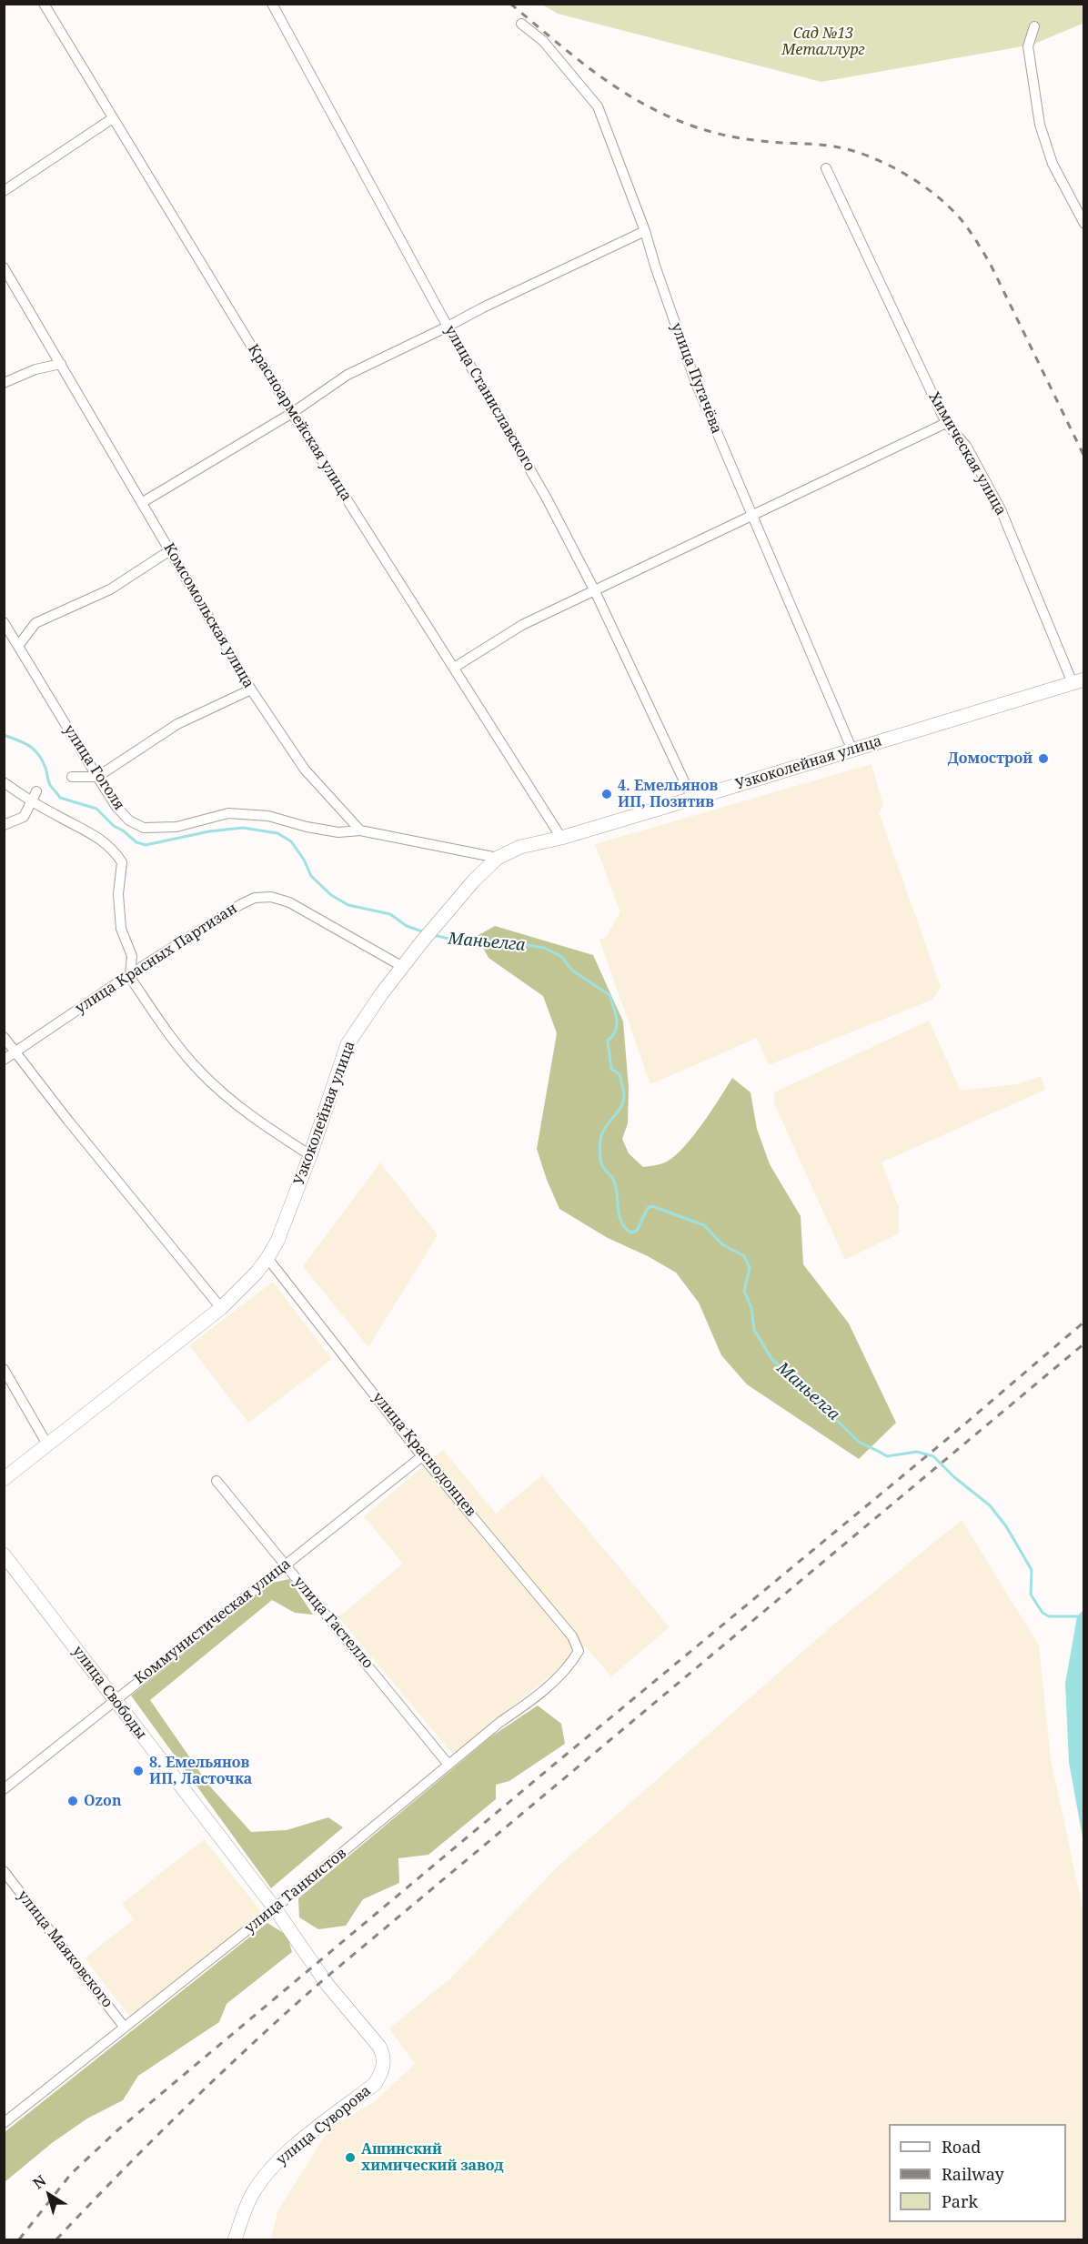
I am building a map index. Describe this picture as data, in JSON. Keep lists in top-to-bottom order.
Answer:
{
  "streets": {
    "street": [
      "улица Пугачёва",
      "улица Станиславского",
      "Красноармейская улица",
      "Химическая улица",
      "Комсомольская улица",
      "Узкоколейная улица",
      "улица Гоголя",
      "улица Красных Партизан",
      "улица Краснодонцев",
      "Коммунистическая улица",
      "улица Гастелло",
      "улица Свободы",
      "улица Танкистов",
      "улица Маяковского",
      "улица Суворова"
    ]
  },
  "crossings": [
    ["улица Пугачёва", "Узкоколейная улица"],
    ["улица Станиславского", "Узкоколейная улица"],
    ["Красноармейская улица", "Узкоколейная улица"],
    ["Химическая улица", "Узкоколейная улица"],
    ["Комсомольская улица", "улица Гоголя"],
    ["Узкоколейная улица", "улица Красных Партизан"],
    ["Узкоколейная улица", "улица Краснодонцев"],
    ["улица Краснодонцев", "Коммунистическая улица"],
    ["улица Краснодонцев", "улица Танкистов"],
    ["Коммунистическая улица", "улица Гастелло"],
    ["Коммунистическая улица", "улица Свободы"],
    ["улица Гастелло", "улица Танкистов"],
    ["улица Свободы", "улица Танкистов"],
    ["улица Свободы", "улица Суворова"],
    ["улица Танкистов", "улица Маяковского"],
    ["улица Танкистов", "улица Суворова"]
  ],
  "water": ["Маньелга"],
  "parks": ["Сад №13 Металлург"],
  "places": [
    "Домострой",
    "4. Емельянов ИП, Позитив",
    "8. Емельянов ИП, Ласточка",
    "Ozon",
    "Ашинский химический завод"
  ],
  "legend": ["Road", "Railway", "Park"],
  "north": "top left"
}
